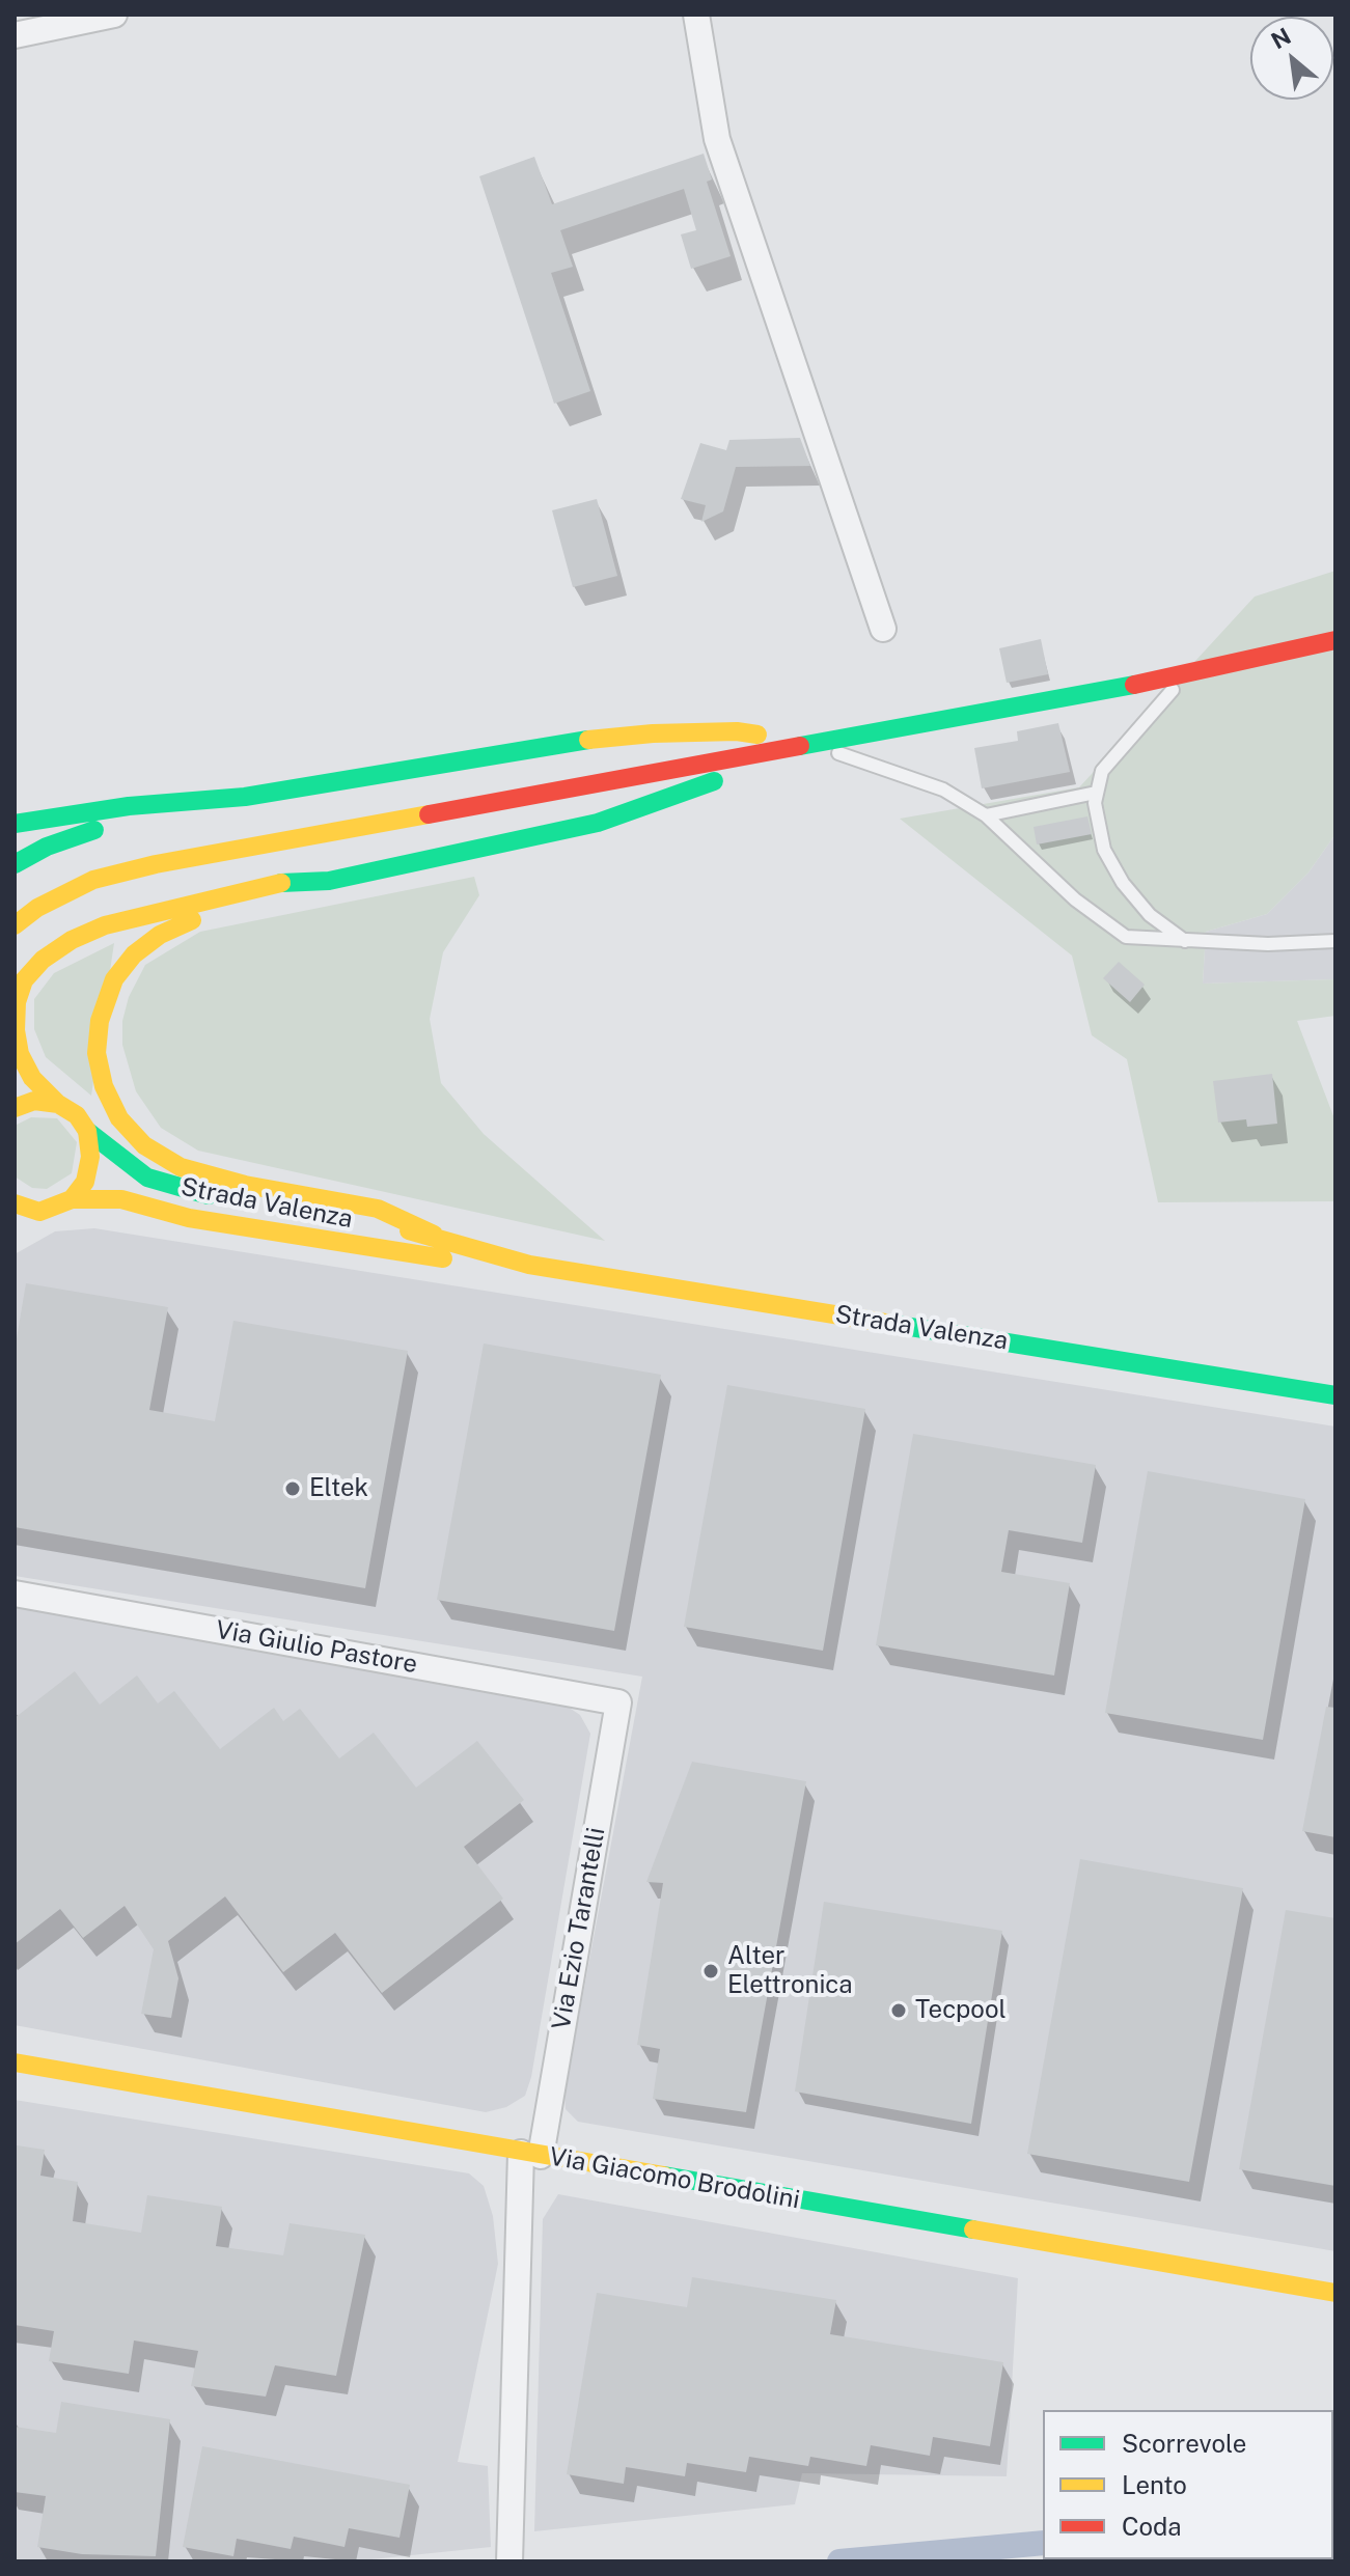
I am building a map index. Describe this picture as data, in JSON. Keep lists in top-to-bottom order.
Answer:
{
  "streets": {
    "main road": ["Strada Valenza", "Via Giacomo Brodolini"],
    "street": ["Via Giulio Pastore", "Via Ezio Tarantelli"]
  },
  "crossings": [
    ["Via Giulio Pastore", "Via Ezio Tarantelli"],
    ["Via Ezio Tarantelli", "Via Giacomo Brodolini"]
  ],
  "places": ["Eltek", "Alter Elettronica", "Tecpool"],
  "legend": ["Scorrevole", "Lento", "Coda"],
  "north": "top left"
}
